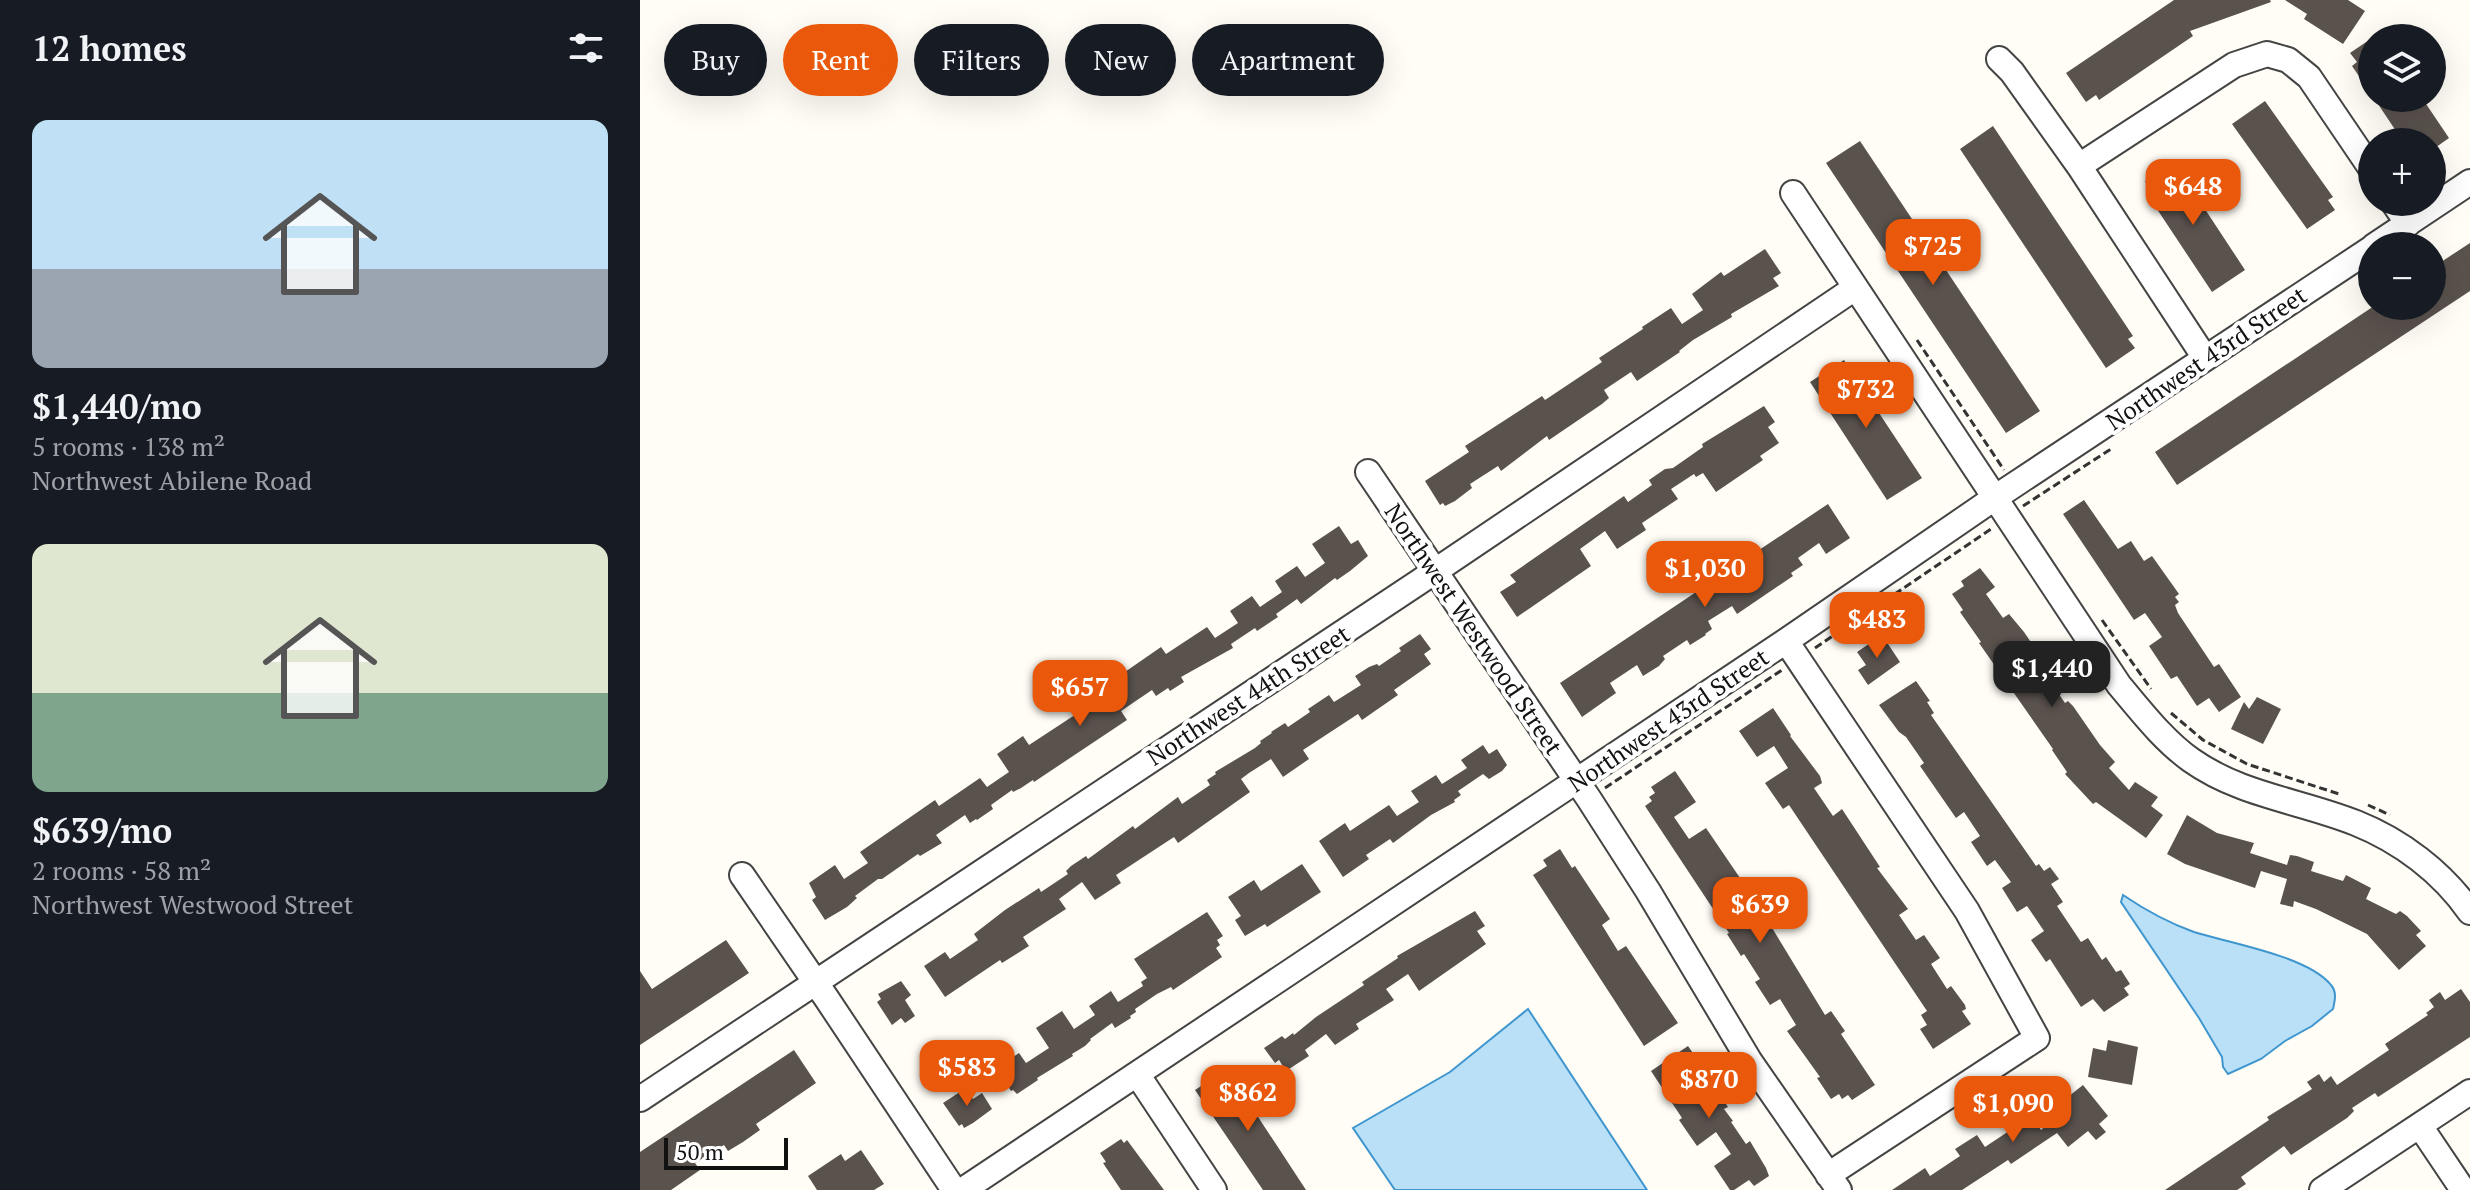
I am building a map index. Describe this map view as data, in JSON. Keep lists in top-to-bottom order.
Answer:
{
  "streets": {
    "street": ["Northwest 43rd Street", "Northwest Westwood Street", "Northwest 44th Street"]
  },
  "crossings": [
    ["Northwest 43rd Street", "Northwest Westwood Street"],
    ["Northwest Westwood Street", "Northwest 44th Street"]
  ],
  "scale_bar": "50 m",
  "page": {
    "heading": "12 homes",
    "map_buttons": ["+", "−"],
    "chip": [
      "Buy",
      "Rent",
      "Filters",
      "New",
      "Apartment"
    ],
    "list": [
      {
        "name": "$1,440/mo",
        "note": "5 rooms · 138 m² · Northwest Abilene Road"
      },
      {
        "name": "$639/mo",
        "note": "2 rooms · 58 m² · Northwest Westwood Street"
      }
    ],
    "price": [
      "$648",
      "$725",
      "$732",
      "$1,030",
      "$483",
      "$1,440",
      "$657",
      "$639",
      "$583",
      "$870",
      "$862",
      "$1,090"
    ],
    "scale": "50 m"
  }
}
